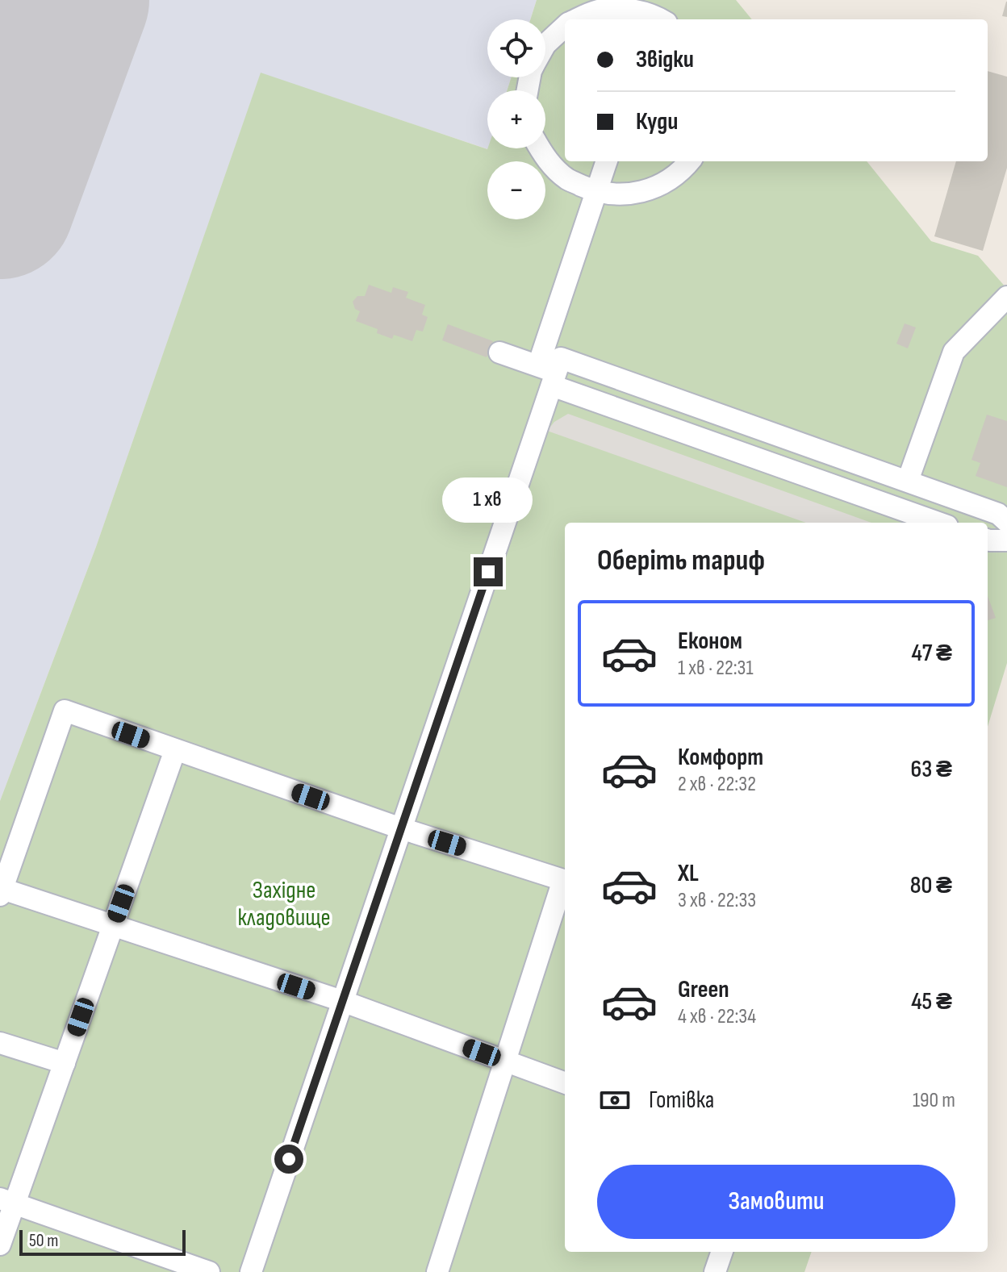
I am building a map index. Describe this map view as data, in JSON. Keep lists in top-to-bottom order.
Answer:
{
  "parks": ["Західне кладовище"],
  "scale_bar": "50 m",
  "page": {
    "map_buttons": ["+", "−"],
    "banner": ["Звідки", "Куди"],
    "bubble": "1 хв",
    "heading": "Оберіть тариф",
    "list": [
      {
        "name": "Економ",
        "note": "1 хв · 22:31",
        "value": "47 ₴"
      },
      {
        "name": "Комфорт",
        "note": "2 хв · 22:32",
        "value": "63 ₴"
      },
      {
        "name": "XL",
        "note": "3 хв · 22:33",
        "value": "80 ₴"
      },
      {
        "name": "Green",
        "note": "4 хв · 22:34",
        "value": "45 ₴"
      }
    ],
    "pay": ["Готівка", "190 m"],
    "buttons": "Замовити",
    "scale": "50 m"
  }
}
